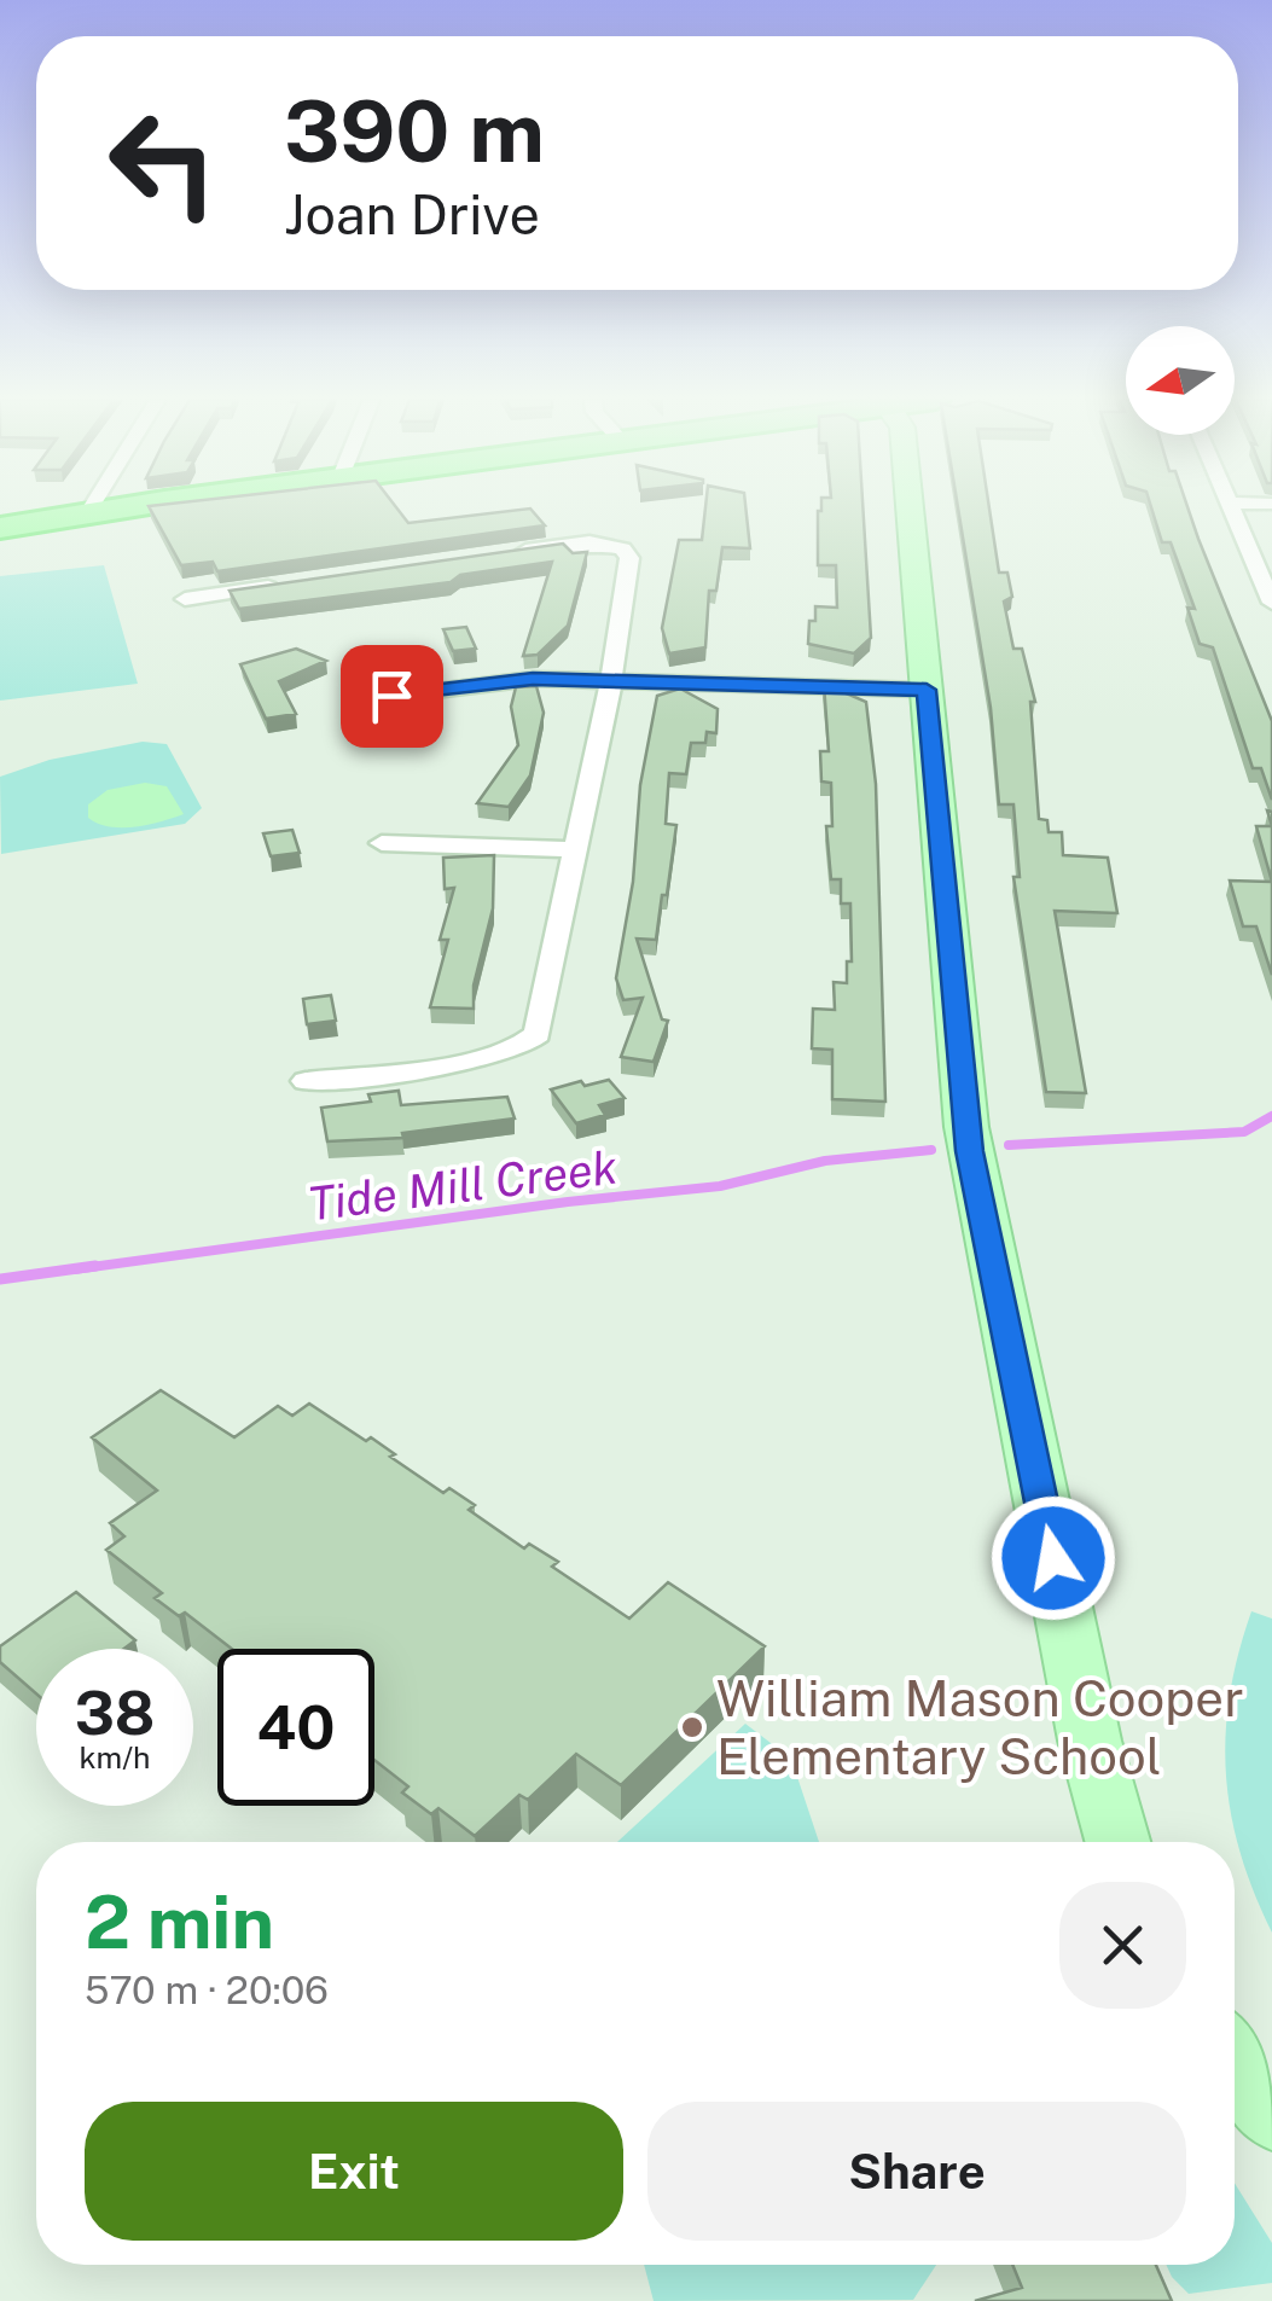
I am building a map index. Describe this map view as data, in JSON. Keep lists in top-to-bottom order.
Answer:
{
  "water": ["Tide Mill Creek"],
  "places": ["William Mason Cooper Elementary School"],
  "north": "left",
  "page": {
    "turn": ["390 m", "Joan Drive"],
    "speed": "38 km/h",
    "limit": "40",
    "heading": ["2 min", "570 m · 20:06"],
    "buttons": ["Exit", "Share"]
  }
}
